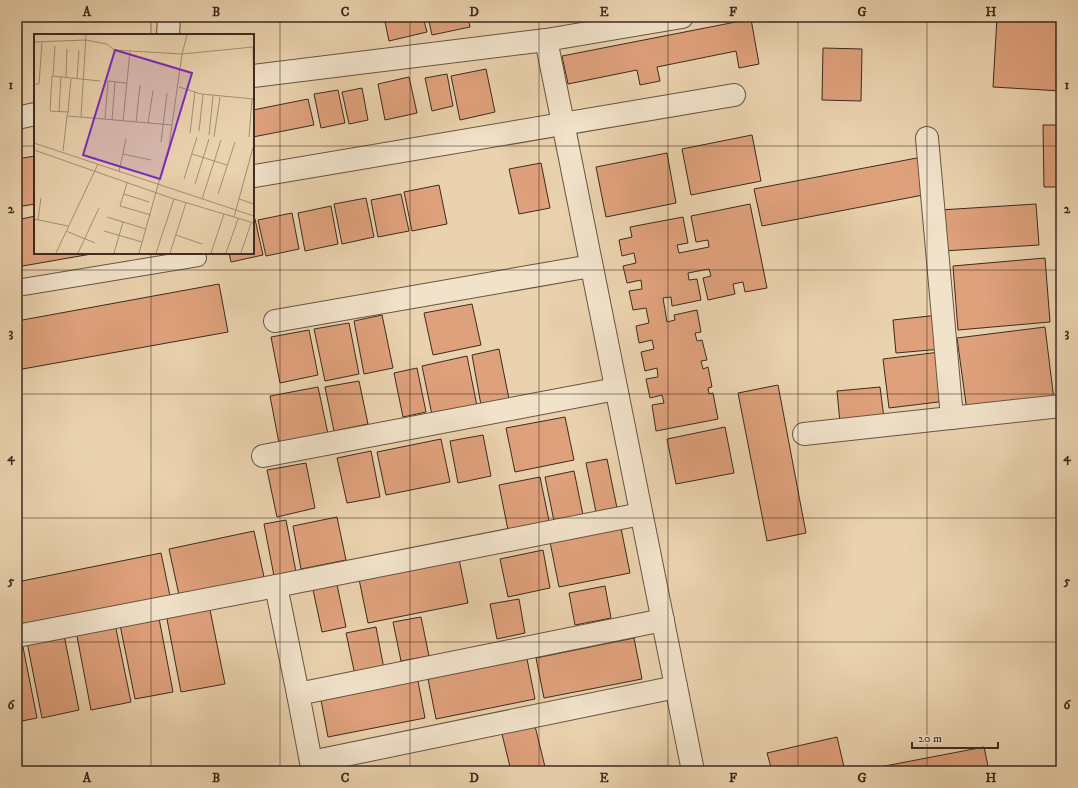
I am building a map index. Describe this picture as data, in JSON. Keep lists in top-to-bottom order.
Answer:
{
  "scale_bar": "20 m",
  "grid": {
    "columns": [
      "A",
      "B",
      "C",
      "D",
      "E",
      "F",
      "G",
      "H"
    ],
    "rows": [
      "1",
      "2",
      "3",
      "4",
      "5",
      "6"
    ]
  }
}
